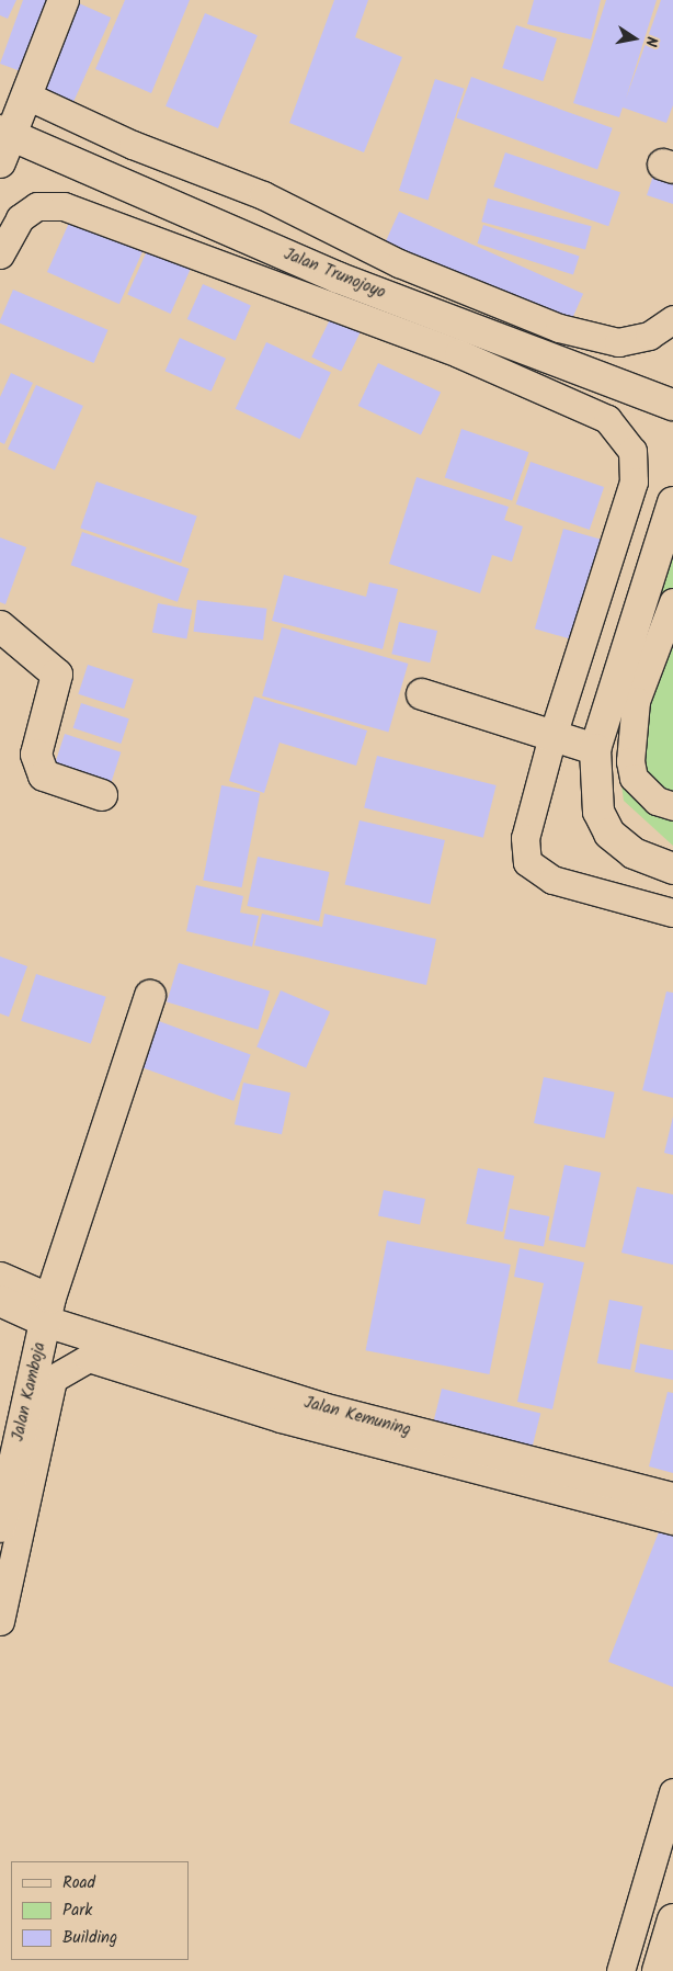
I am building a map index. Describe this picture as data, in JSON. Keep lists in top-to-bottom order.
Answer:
{
  "streets": {
    "main road": ["Jalan Trunojoyo", "Jalan Kamboja", "Jalan Kemuning"]
  },
  "crossings": [
    ["Jalan Kamboja", "Jalan Kemuning"]
  ],
  "legend": ["Road", "Park", "Building"],
  "north": "right"
}
